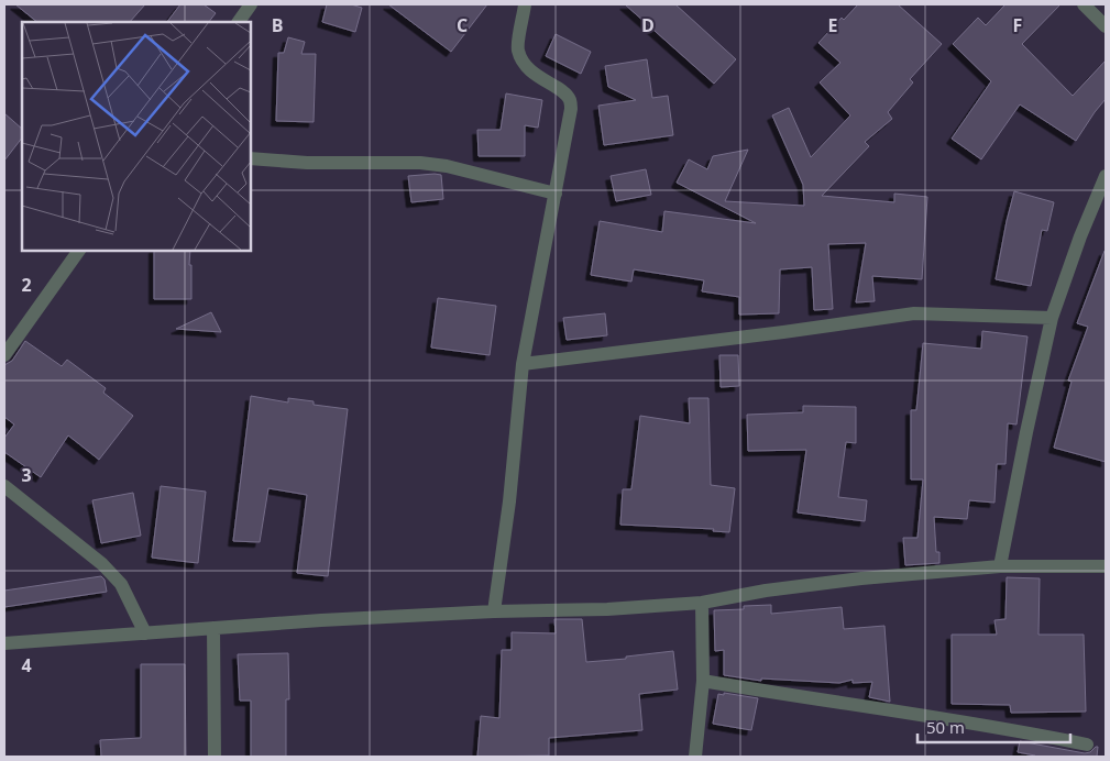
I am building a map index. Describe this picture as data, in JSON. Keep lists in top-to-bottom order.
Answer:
{
  "scale_bar": "50 m",
  "grid": {
    "columns": [
      "B",
      "C",
      "D",
      "E",
      "F"
    ],
    "rows": ["2", "3", "4"]
  }
}
